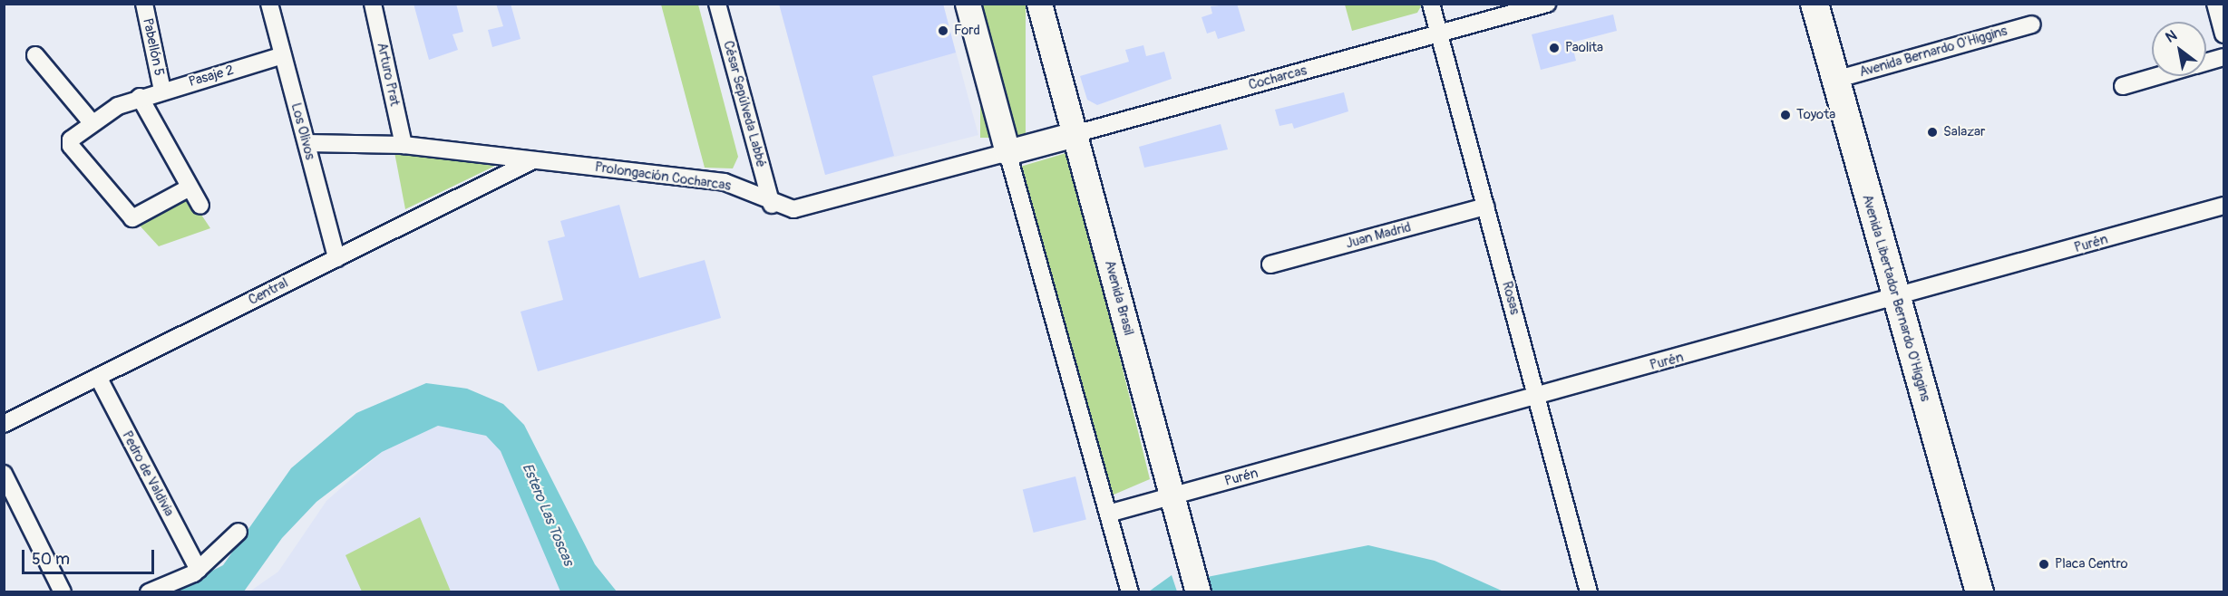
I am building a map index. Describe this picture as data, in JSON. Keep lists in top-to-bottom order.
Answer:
{
  "streets": {
    "main road": ["Cocharcas", "Avenida Brasil", "Avenida Libertador Bernardo O'Higgins"],
    "street": [
      "Pabellón 5",
      "Avenida Bernardo O'Higgins",
      "Arturo Prat",
      "Pasaje 2",
      "César Sepúlveda Labbé",
      "Los Olivos",
      "Prolongación Cocharcas",
      "Juan Madrid",
      "Purén",
      "Central",
      "Rosas",
      "Pedro de Valdivia"
    ]
  },
  "crossings": [
    ["Pabellón 5", "Pasaje 2"],
    ["Avenida Bernardo O'Higgins", "Avenida Libertador Bernardo O'Higgins"],
    ["Arturo Prat", "Prolongación Cocharcas"],
    ["Pasaje 2", "Los Olivos"],
    ["Cocharcas", "Prolongación Cocharcas"],
    ["Cocharcas", "Avenida Brasil"],
    ["Cocharcas", "Rosas"],
    ["César Sepúlveda Labbé", "Prolongación Cocharcas"],
    ["Los Olivos", "Prolongación Cocharcas"],
    ["Los Olivos", "Central"],
    ["Prolongación Cocharcas", "Central"],
    ["Juan Madrid", "Rosas"],
    ["Purén", "Avenida Brasil"],
    ["Purén", "Rosas"],
    ["Purén", "Avenida Libertador Bernardo O'Higgins"],
    ["Central", "Pedro de Valdivia"]
  ],
  "water": ["Estero Las Toscas"],
  "places": [
    "Ford",
    "Paolita",
    "Toyota",
    "Salazar",
    "Placa Centro"
  ],
  "scale_bar": "50 m",
  "north": "top left"
}
